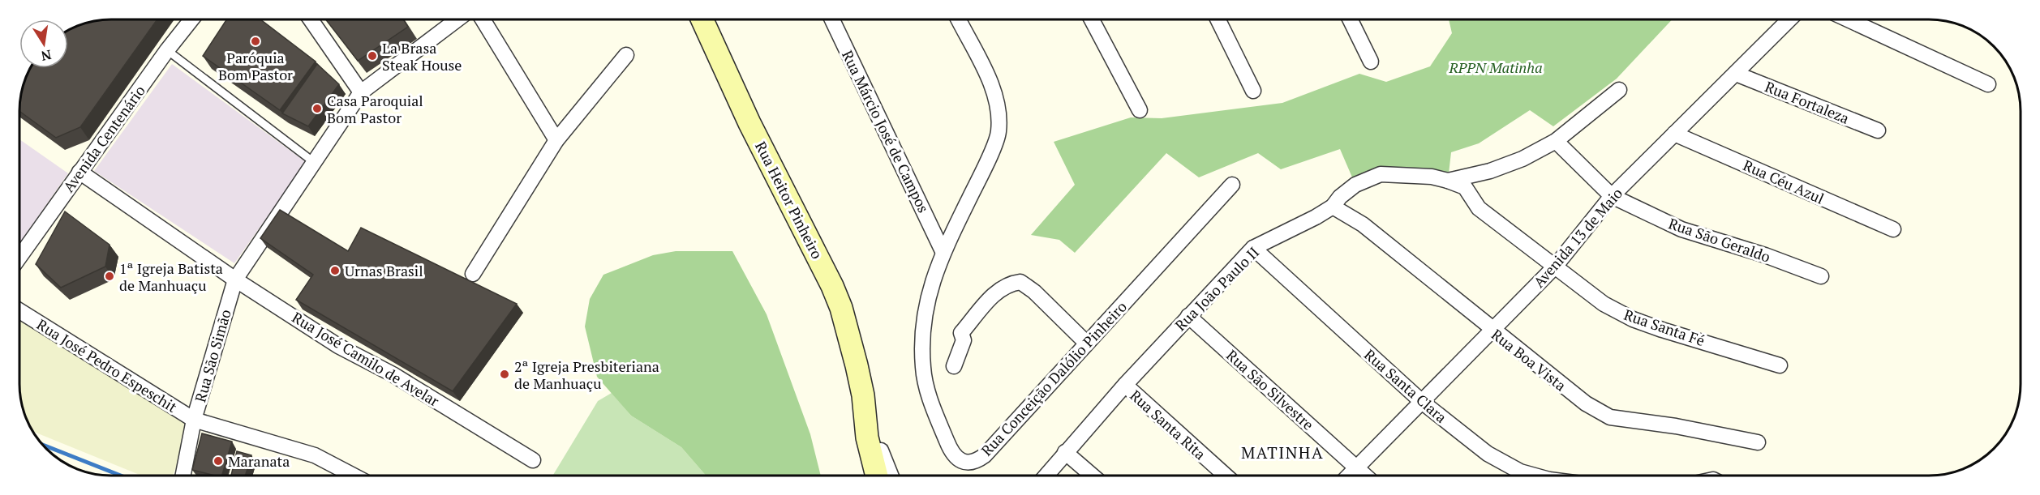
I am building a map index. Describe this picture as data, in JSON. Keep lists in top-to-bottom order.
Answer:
{
  "streets": {
    "street": [
      "Rua Fortaleza",
      "Rua Márcio José de Campos",
      "Avenida Centenário",
      "Rua Céu Azul",
      "Rua Heitor Pinheiro",
      "Avenida 13 de Maio",
      "Rua São Geraldo",
      "Rua João Paulo II",
      "Rua Santa Fé",
      "Rua São Simão",
      "Rua José Camilo de Avelar",
      "Rua Boa Vista",
      "Rua José Pedro Espeschit",
      "Rua Conceição Dalólio Pinheiro",
      "Rua Santa Clara",
      "Rua São Silvestre",
      "Rua Santa Rita"
    ]
  },
  "crossings": [
    ["Rua Fortaleza", "Avenida 13 de Maio"],
    ["Rua Márcio José de Campos", "Rua Conceição Dalólio Pinheiro"],
    ["Avenida Centenário", "Rua José Camilo de Avelar"],
    ["Rua Céu Azul", "Avenida 13 de Maio"],
    ["Avenida 13 de Maio", "Rua São Geraldo"],
    ["Avenida 13 de Maio", "Rua Santa Fé"],
    ["Avenida 13 de Maio", "Rua Boa Vista"],
    ["Avenida 13 de Maio", "Rua Santa Clara"],
    ["Avenida 13 de Maio", "Rua São Silvestre"],
    ["Rua São Geraldo", "Rua João Paulo II"],
    ["Rua João Paulo II", "Rua Santa Fé"],
    ["Rua João Paulo II", "Rua Boa Vista"],
    ["Rua João Paulo II", "Rua Santa Clara"],
    ["Rua João Paulo II", "Rua São Silvestre"],
    ["Rua João Paulo II", "Rua Santa Rita"],
    ["Rua São Simão", "Rua José Camilo de Avelar"],
    ["Rua São Simão", "Rua José Pedro Espeschit"]
  ],
  "districts": ["MATINHA"],
  "parks": ["RPPN Matinha"],
  "places": [
    "Paróquia Bom Pastor",
    "La Brasa Steak House",
    "Casa Paroquial Bom Pastor",
    "Urnas Brasil",
    "1ª Igreja Batista de Manhuaçu",
    "2ª Igreja Presbiteriana de Manhuaçu",
    "Maranata"
  ],
  "north": "bottom"
}
